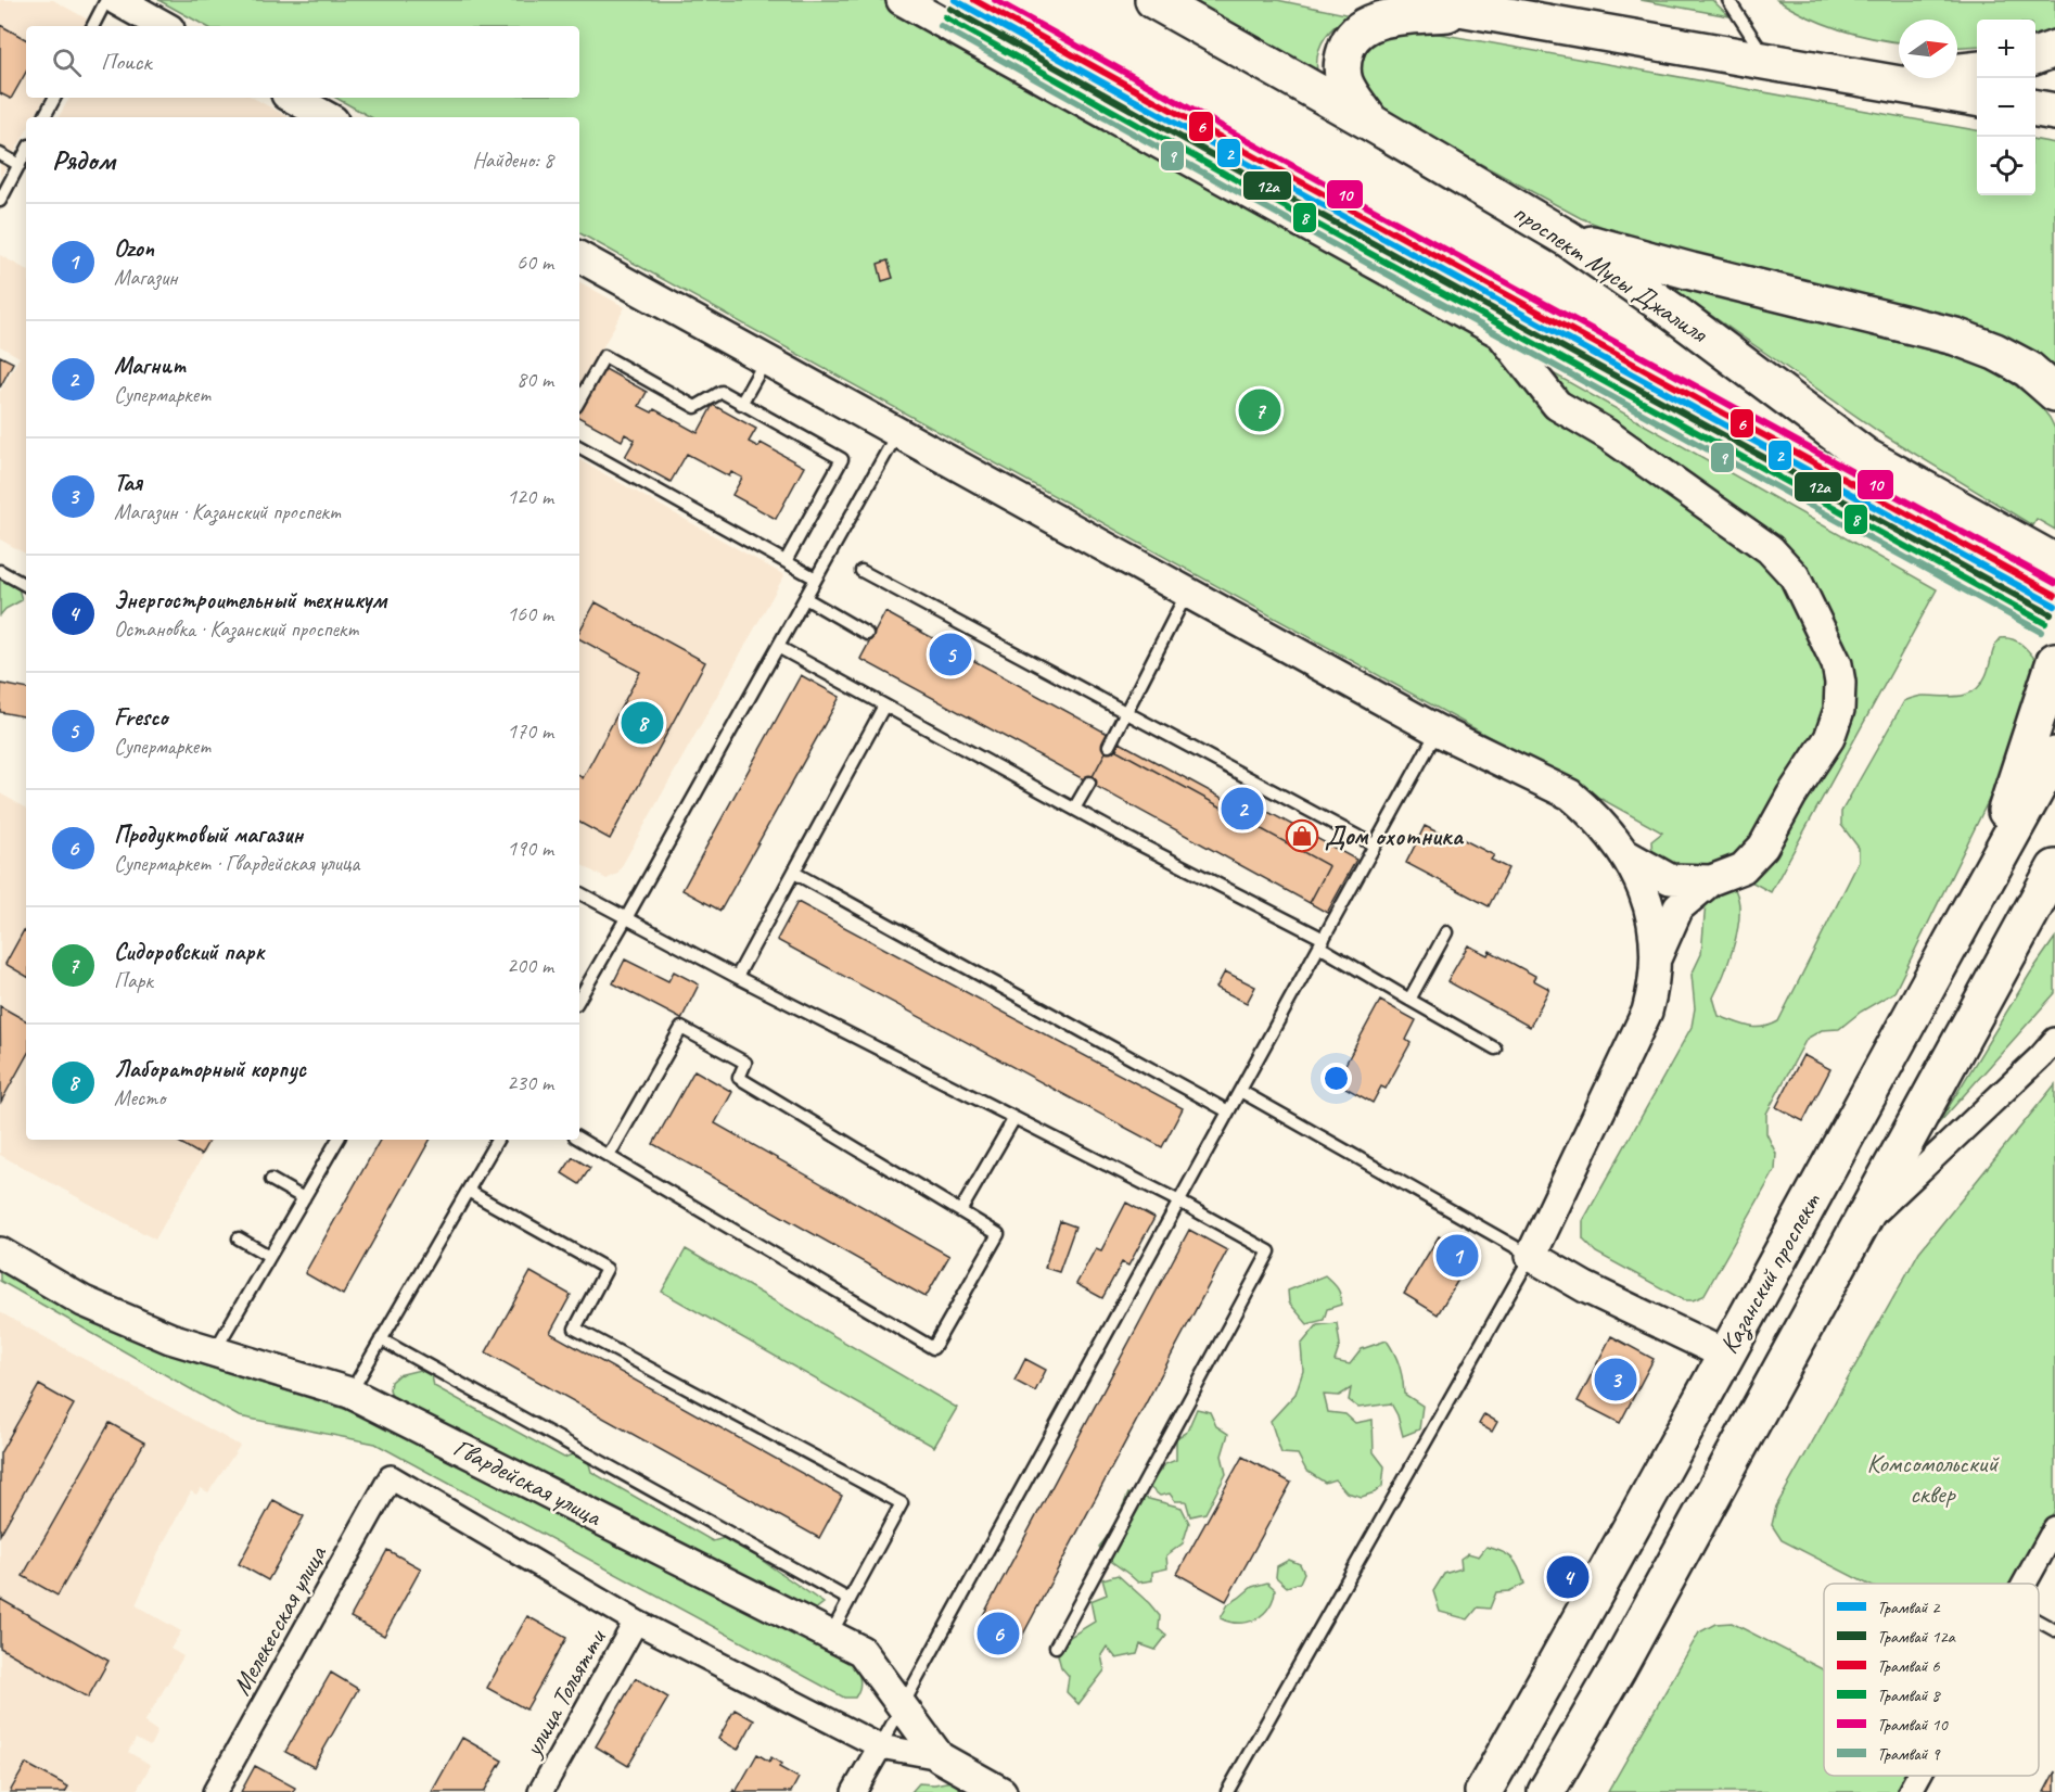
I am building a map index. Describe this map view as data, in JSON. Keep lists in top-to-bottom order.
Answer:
{
  "streets": {
    "main road": ["проспект Мусы Джалиля", "Казанский проспект"],
    "street": ["Гвардейская улица", "Мелекесская улица", "улица Тольятти"]
  },
  "crossings": [
    ["Мелекесская улица", "улица Тольятти"]
  ],
  "parks": ["Комсомольский сквер"],
  "places": {
    "shop": ["Дом охотника"]
  },
  "lines": [
    "tram line 2",
    "tram line 6",
    "tram line 10",
    "tram line 12а",
    "tram line 8",
    "tram line 9"
  ],
  "legend": [
    "Трамвай 2",
    "Трамвай 12а",
    "Трамвай 6",
    "Трамвай 8",
    "Трамвай 10",
    "Трамвай 9"
  ],
  "north": "right",
  "page": {
    "map_buttons": ["+", "−"],
    "search": "Поиск",
    "heading": ["Рядом", "Найдено: 8"],
    "list": [
      {
        "mark": "1",
        "name": "Ozon",
        "note": "Магазин",
        "value": "60 m"
      },
      {
        "mark": "2",
        "name": "Магнит",
        "note": "Супермаркет",
        "value": "80 m"
      },
      {
        "mark": "3",
        "name": "Тая",
        "note": "Магазин · Казанский проспект",
        "value": "120 m"
      },
      {
        "mark": "4",
        "name": "Энергостроительный техникум",
        "note": "Остановка · Казанский проспект",
        "value": "160 m"
      },
      {
        "mark": "5",
        "name": "Fresco",
        "note": "Супермаркет",
        "value": "170 m"
      },
      {
        "mark": "6",
        "name": "Продуктовый магазин",
        "note": "Супермаркет · Гвардейская улица",
        "value": "190 m"
      },
      {
        "mark": "7",
        "name": "Сидоровский парк",
        "note": "Парк",
        "value": "200 m"
      },
      {
        "mark": "8",
        "name": "Лабораторный корпус",
        "note": "Место",
        "value": "230 m"
      }
    ],
    "pins": [
      "7",
      "5",
      "8",
      "2",
      "1",
      "3",
      "4",
      "6"
    ]
  }
}
